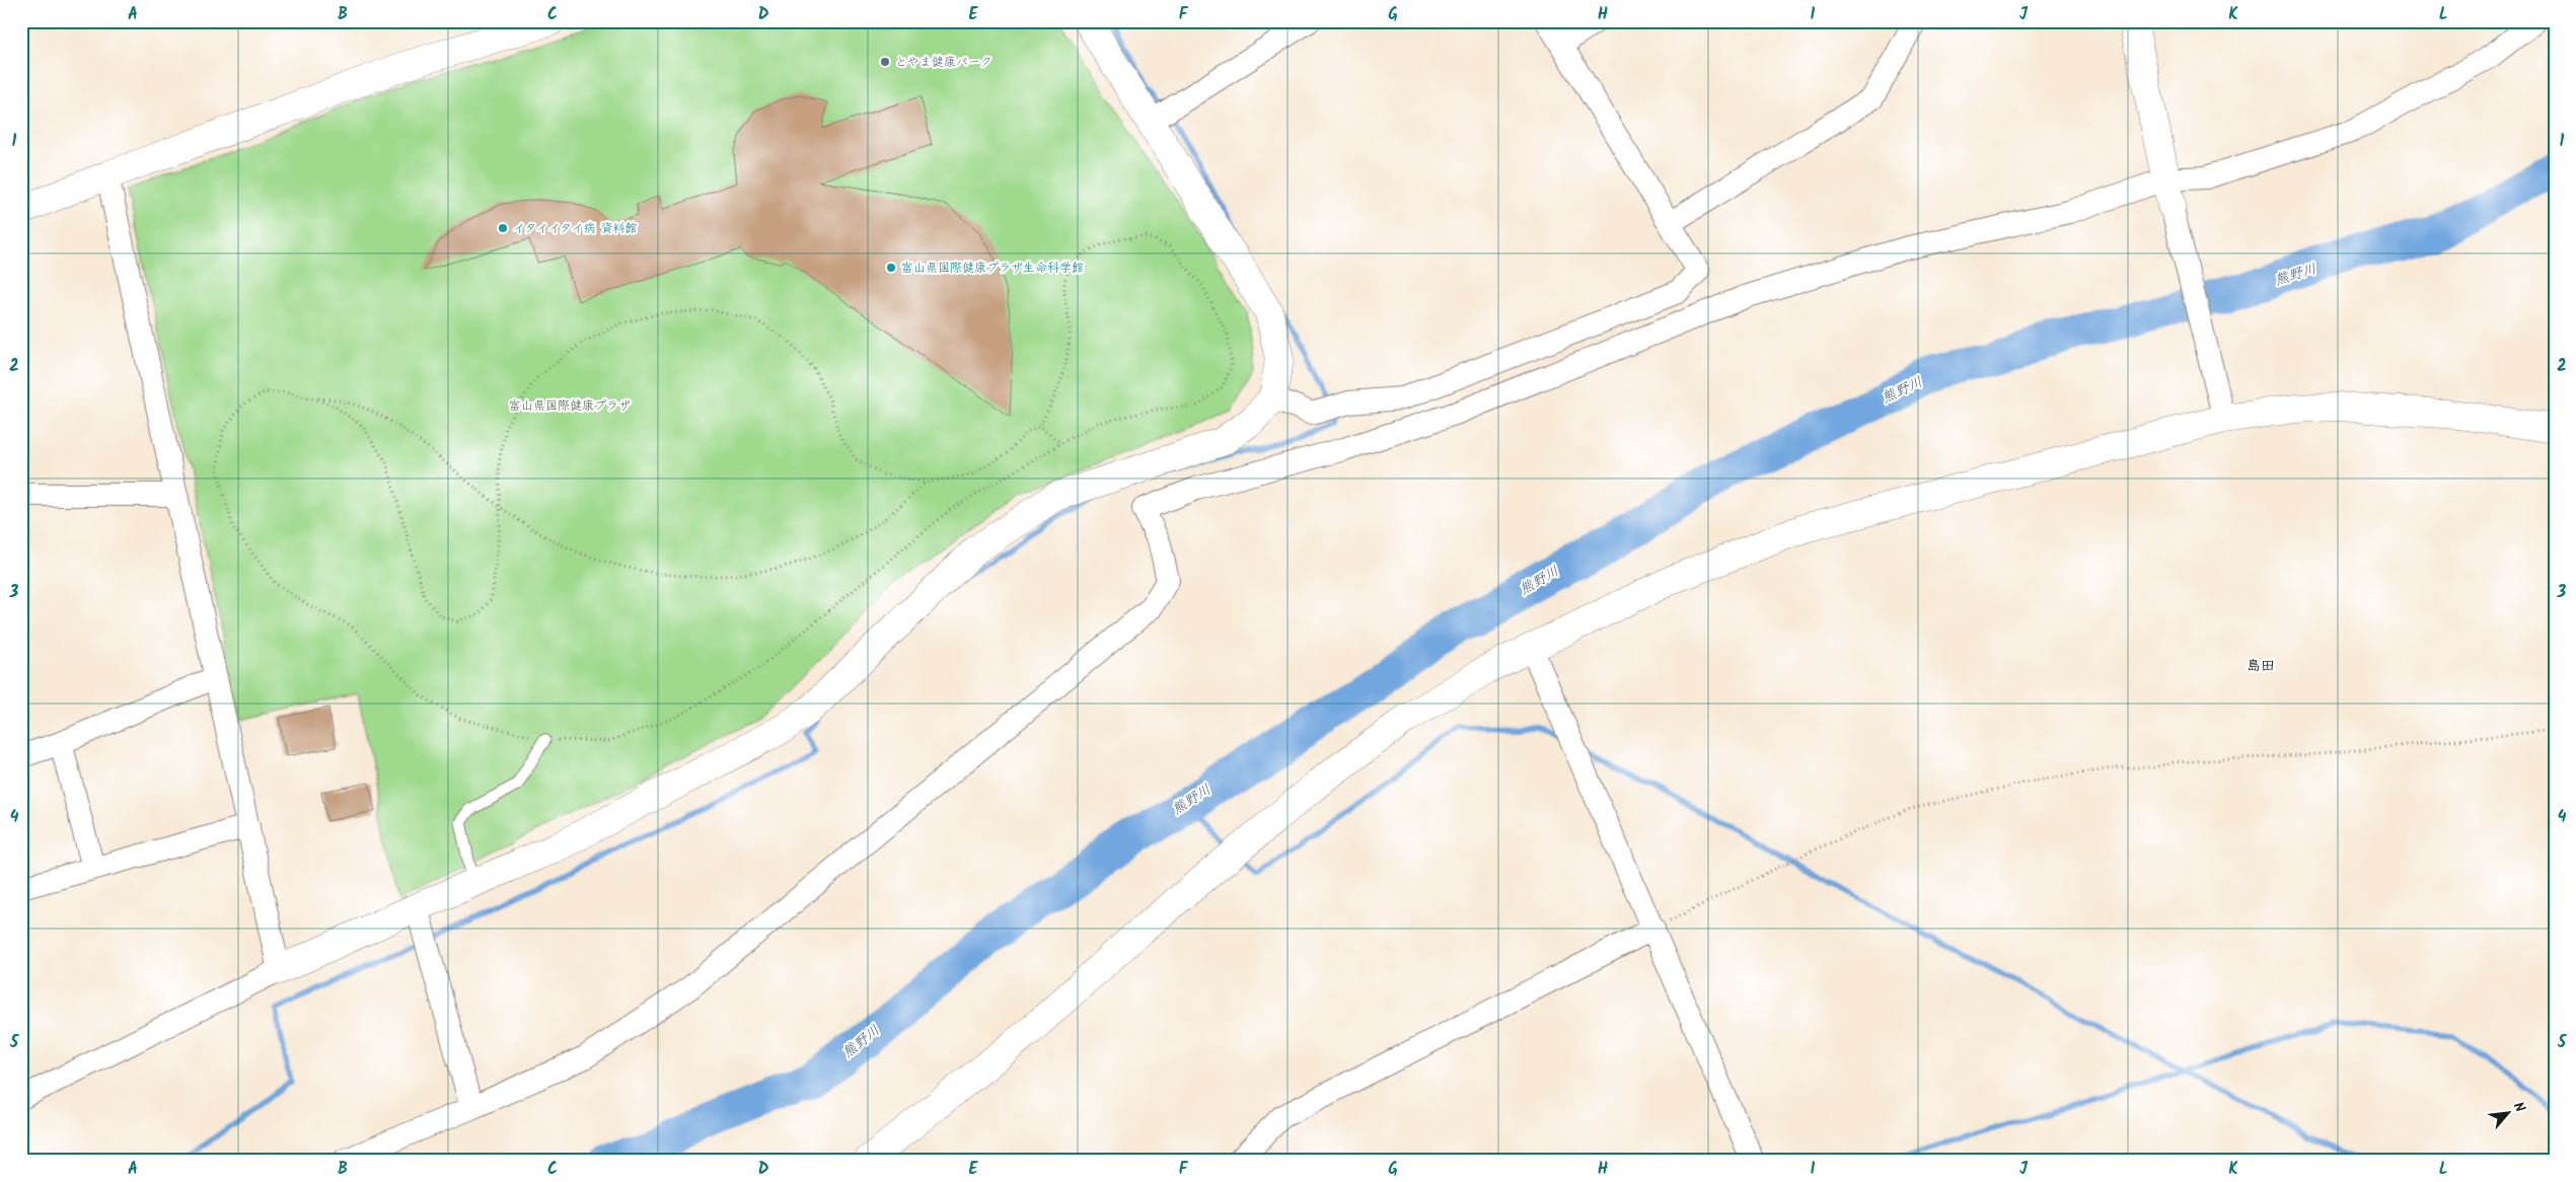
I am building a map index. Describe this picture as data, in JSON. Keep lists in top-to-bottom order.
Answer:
{
  "districts": ["島田"],
  "water": ["熊野川"],
  "parks": ["富山県国際健康プラザ"],
  "places": ["とやま健康パーク", "イタイイタイ病 資料館", "富山県国際健康プラザ生命科学館"],
  "north": "top right",
  "grid": {
    "columns": [
      "A",
      "B",
      "C",
      "D",
      "E",
      "F",
      "G",
      "H",
      "I",
      "J",
      "K",
      "L"
    ],
    "rows": [
      "1",
      "2",
      "3",
      "4",
      "5"
    ]
  }
}
